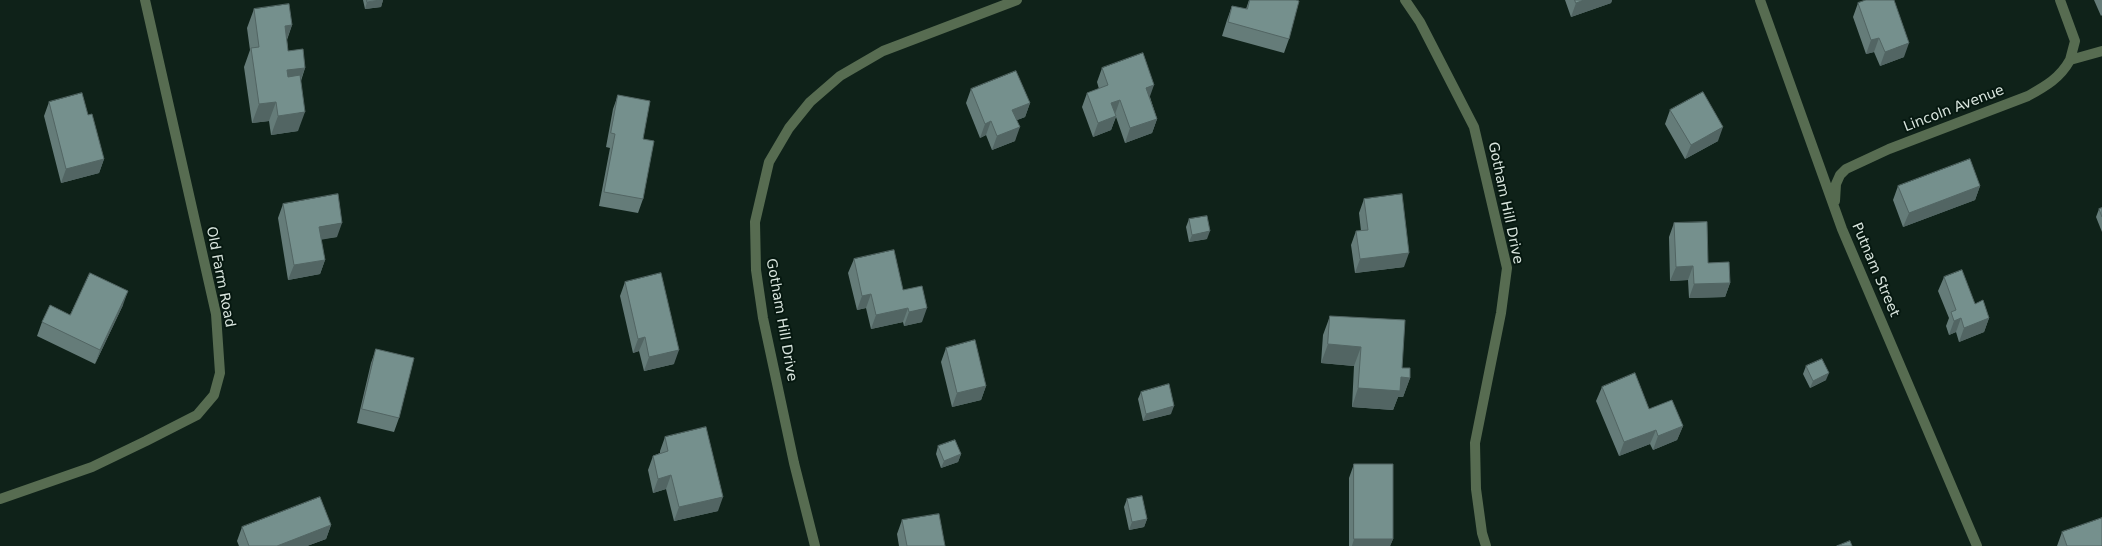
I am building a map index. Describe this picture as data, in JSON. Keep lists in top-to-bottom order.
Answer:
{
  "streets": {
    "street": [
      "Lincoln Avenue",
      "Gotham Hill Drive",
      "Putnam Street",
      "Old Farm Road"
    ]
  },
  "crossings": [
    ["Lincoln Avenue", "Putnam Street"]
  ]
}
